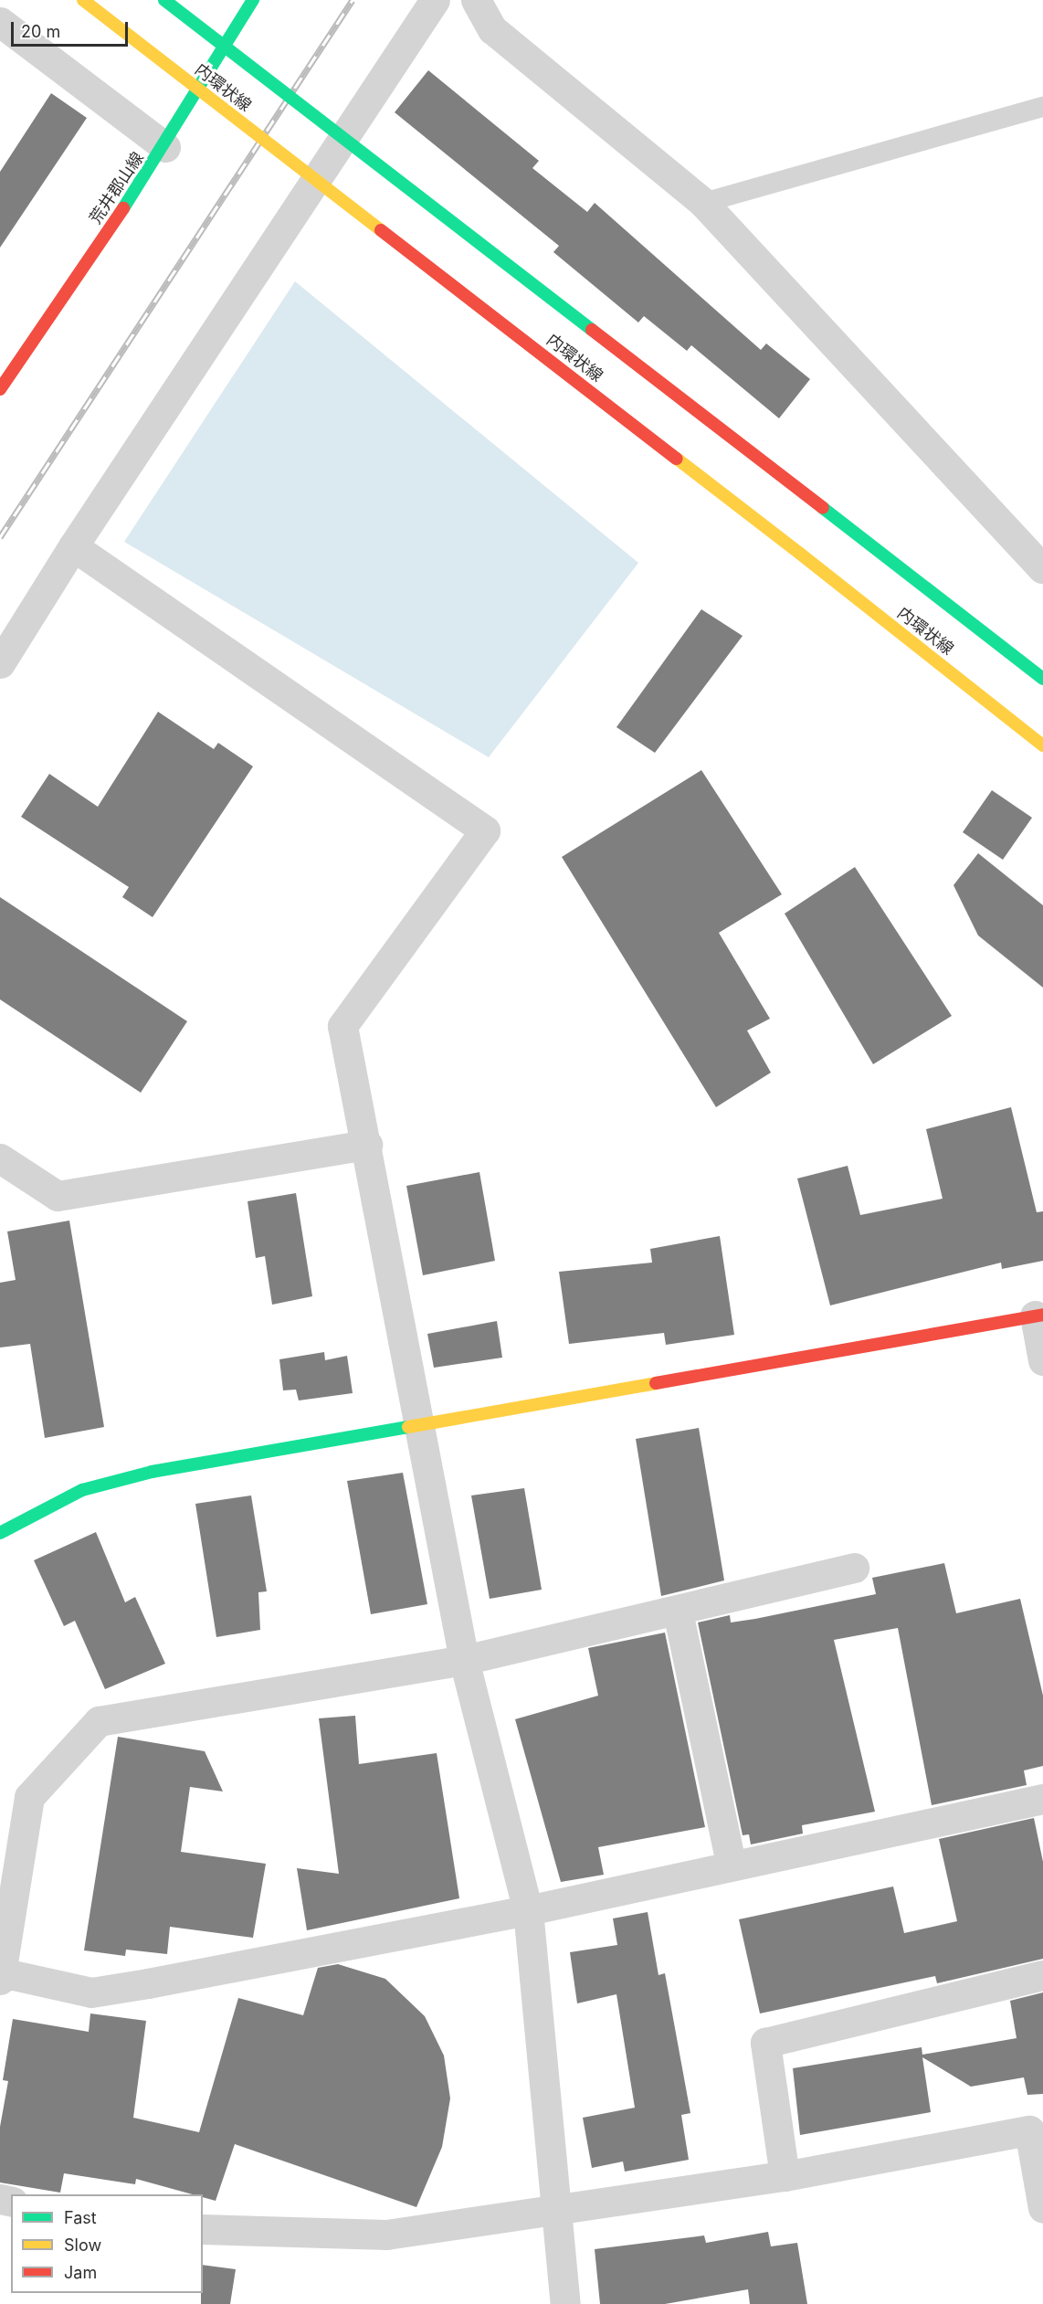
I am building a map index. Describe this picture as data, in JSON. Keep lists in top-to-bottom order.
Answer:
{
  "streets": {
    "street": ["内環状線", "荒井郡山線"]
  },
  "legend": ["Fast", "Slow", "Jam"],
  "scale_bar": "20 m"
}
